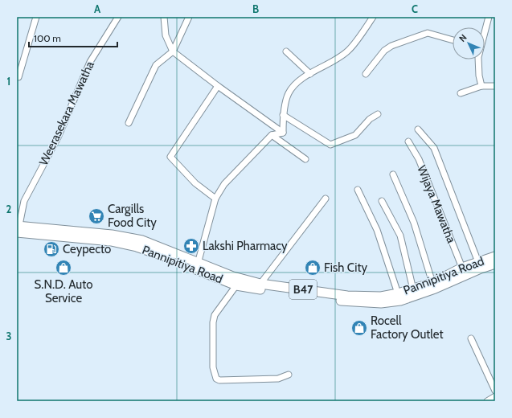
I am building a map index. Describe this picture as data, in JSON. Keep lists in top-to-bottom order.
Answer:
{
  "streets": {
    "main road": ["Pannipitiya Road", "B47"],
    "street": ["Weerasekara Mawatha", "Wijaya Mawatha"]
  },
  "crossings": [
    ["Weerasekara Mawatha", "Pannipitiya Road"],
    ["Wijaya Mawatha", "Pannipitiya Road"]
  ],
  "places": {
    "supermarket": ["Cargills Food City"],
    "pharmacy": ["Lakshi Pharmacy"],
    "fuel station": ["Ceypecto"],
    "shop": ["S.N.D. Auto Service", "Fish City", "Rocell Factory Outlet"]
  },
  "scale_bar": "100 m",
  "north": "top left",
  "grid": {
    "columns": ["A", "B", "C"],
    "rows": ["1", "2", "3"]
  }
}
